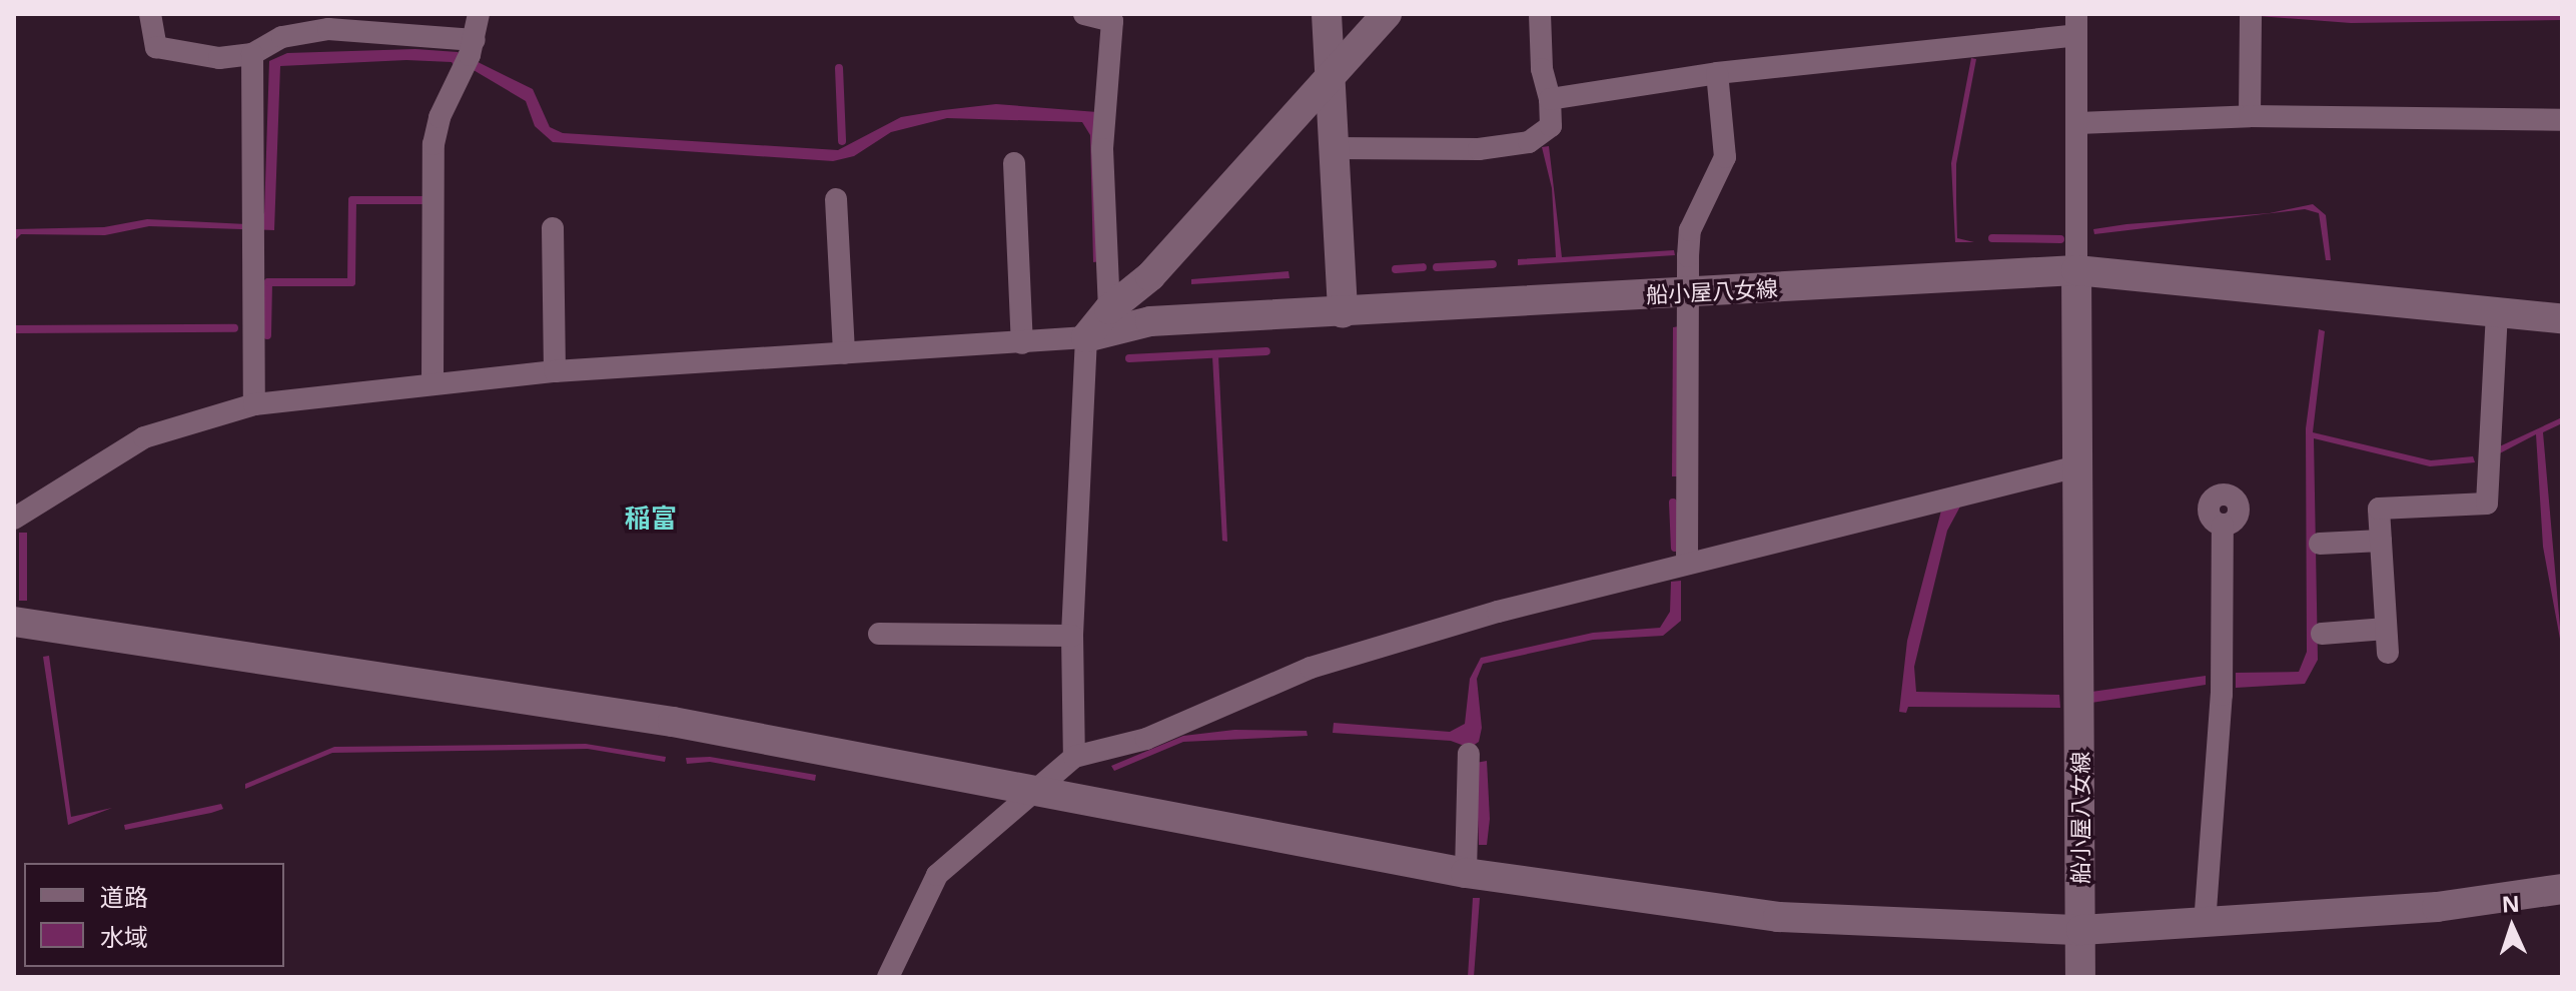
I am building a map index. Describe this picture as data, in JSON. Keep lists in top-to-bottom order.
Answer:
{
  "streets": {
    "street": ["船小屋八女線"]
  },
  "districts": ["稲富"],
  "legend": ["道路", "水域"],
  "north": "top"
}
